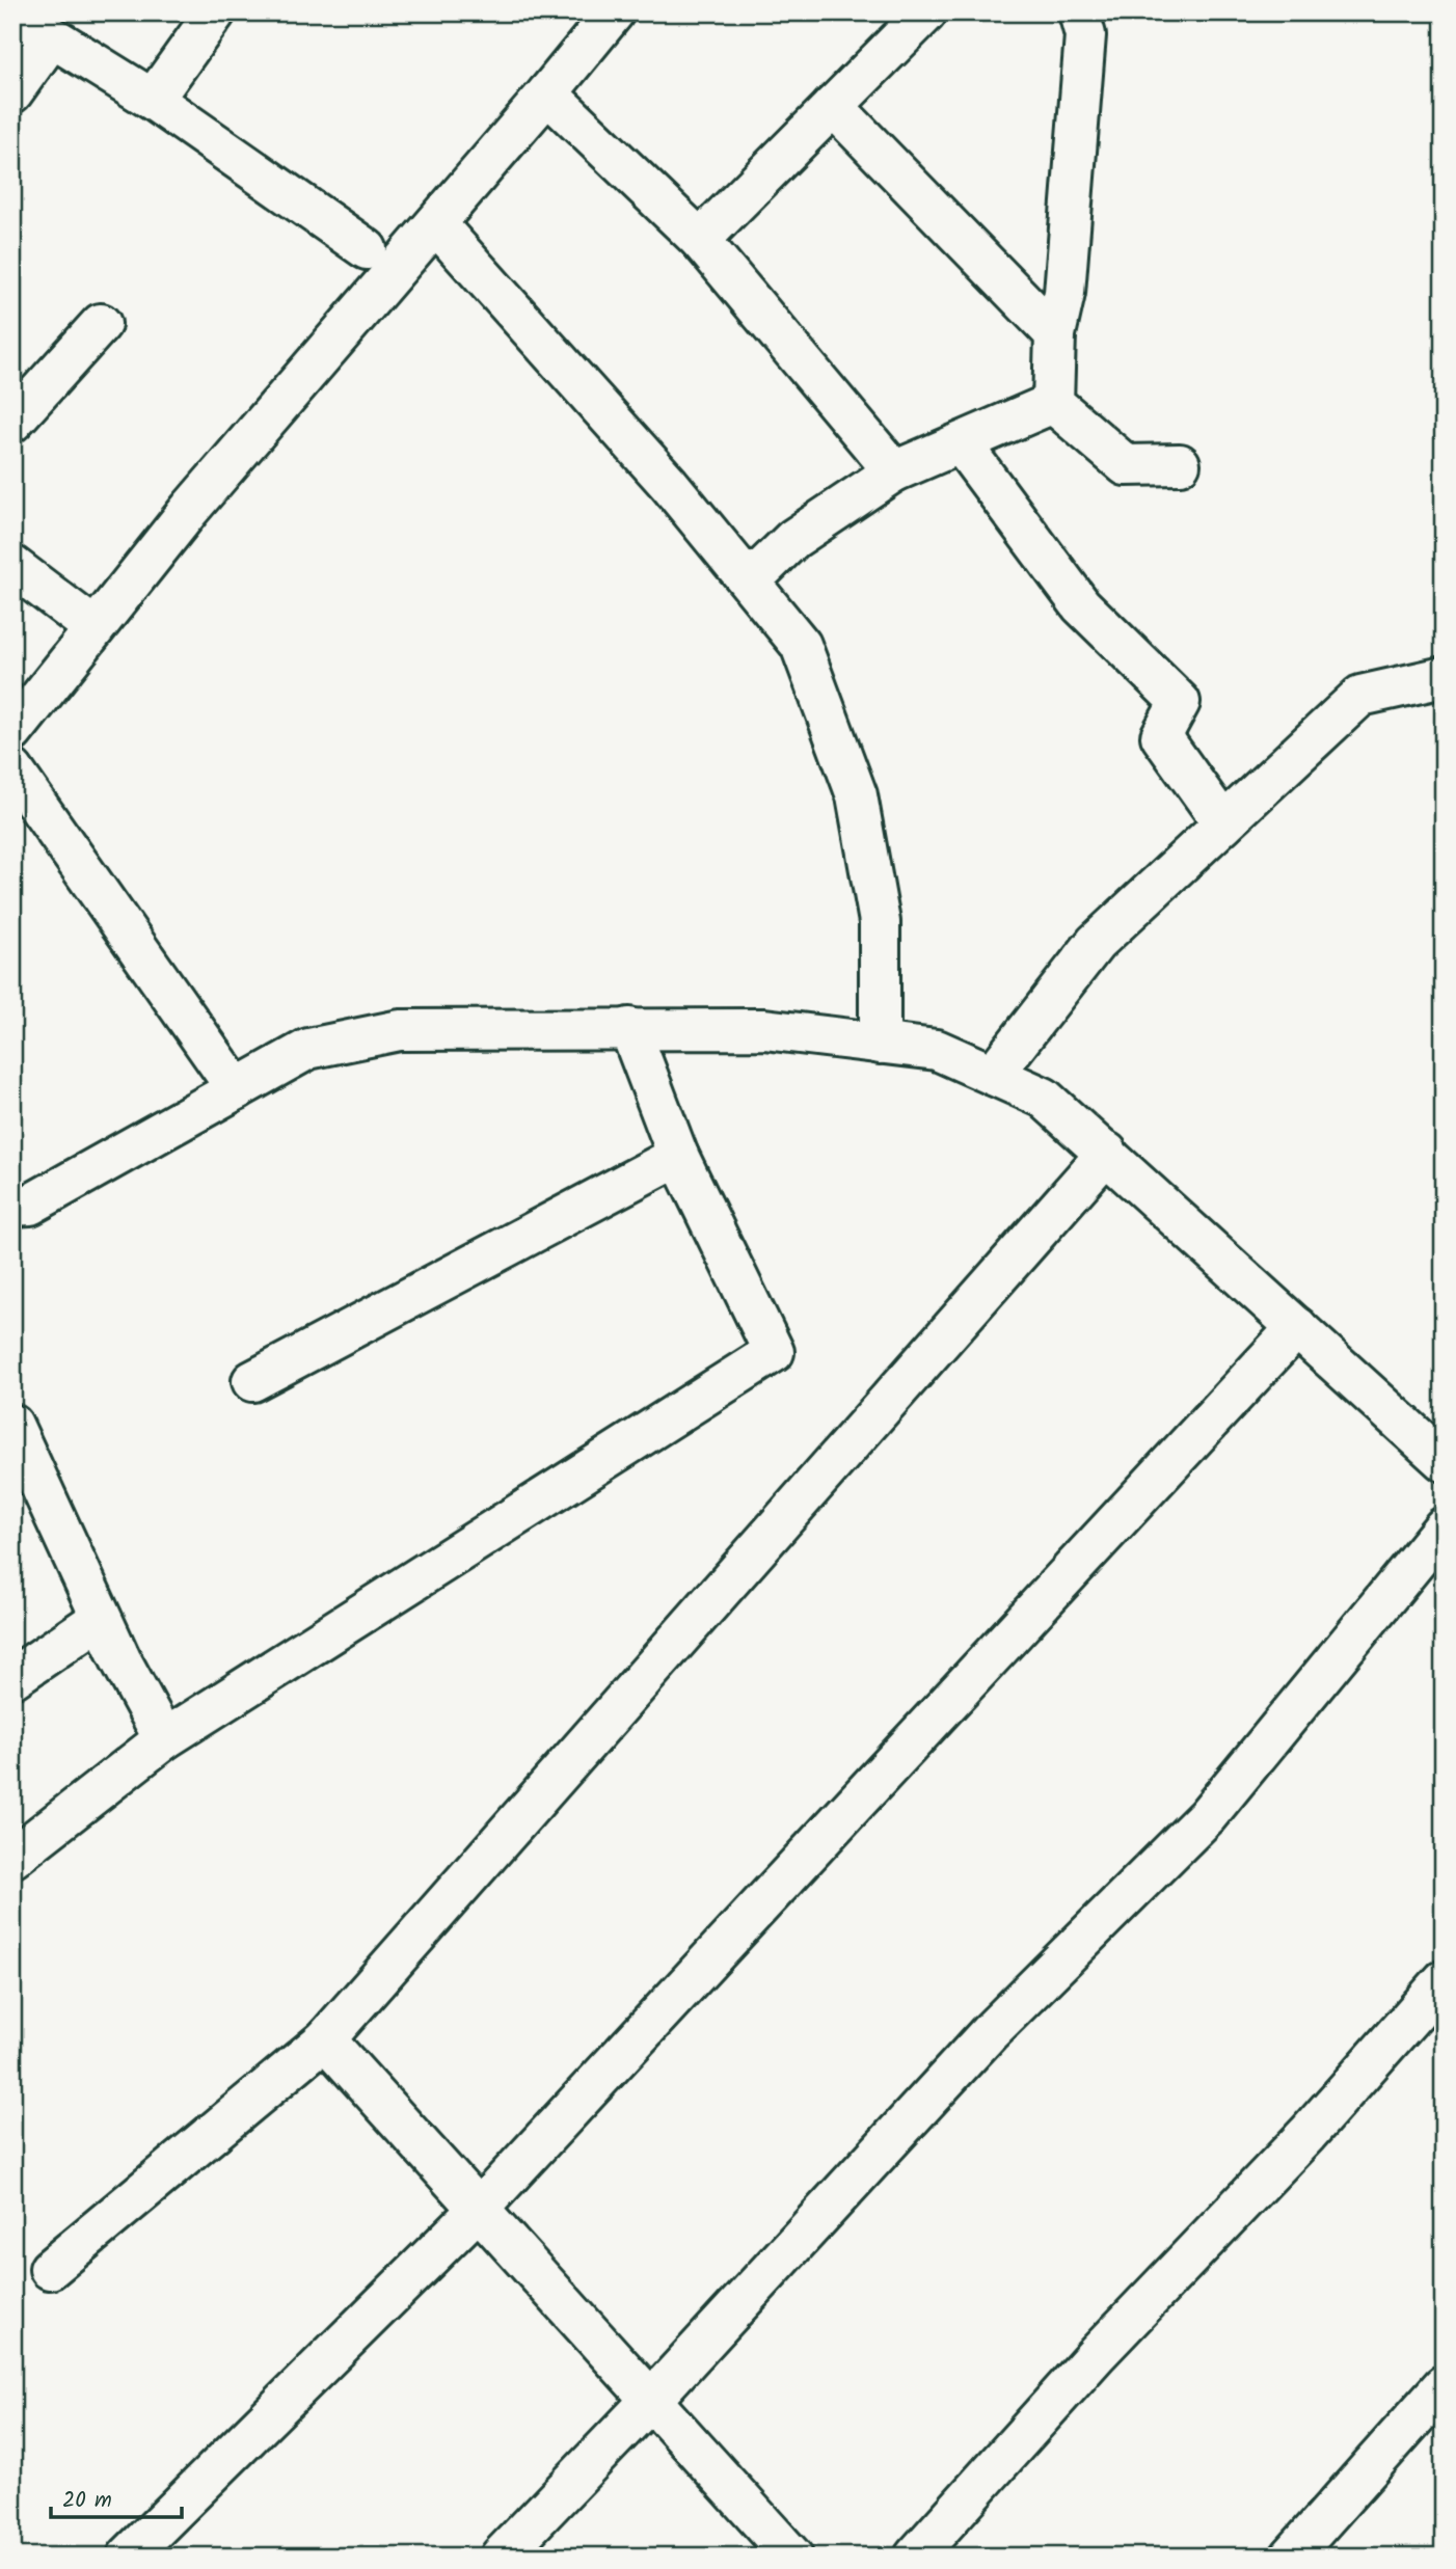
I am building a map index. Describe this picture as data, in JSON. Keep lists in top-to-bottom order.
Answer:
{
  "scale_bar": "20 m"
}
